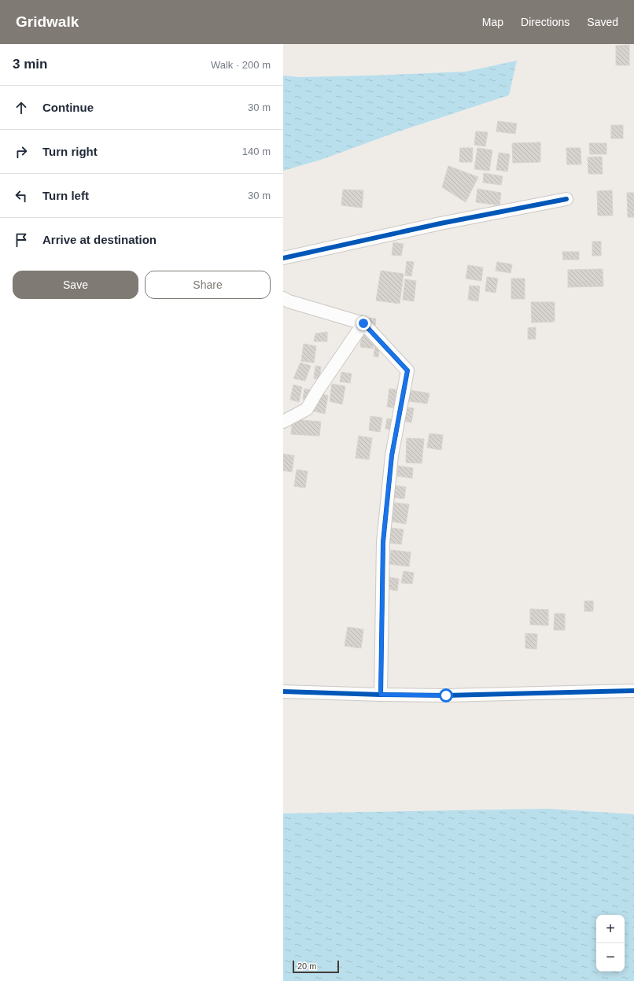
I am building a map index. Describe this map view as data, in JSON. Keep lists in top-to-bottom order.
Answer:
{
  "scale_bar": "20 m",
  "page": {
    "header": "Gridwalk",
    "nav": ["Map", "Directions", "Saved"],
    "heading": ["3 min", "Walk · 200 m"],
    "list": [
      ["Continue", "30 m"],
      ["Turn right", "140 m"],
      ["Turn left", "30 m"],
      "Arrive at destination"
    ],
    "buttons": ["Save", "Share"],
    "map_buttons": ["+", "−"],
    "scale": "20 m"
  }
}
